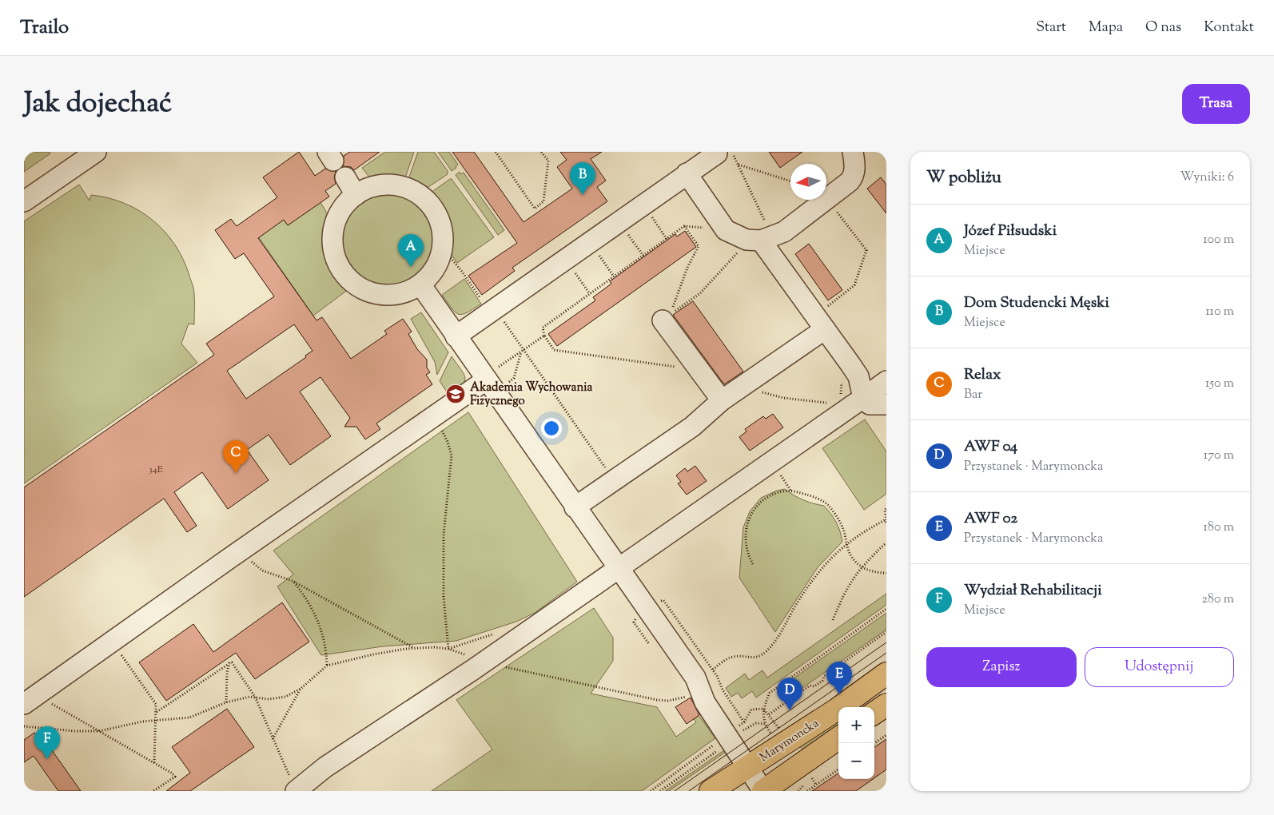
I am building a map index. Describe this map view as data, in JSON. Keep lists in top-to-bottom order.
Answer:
{
  "streets": {
    "main road": ["Marymoncka"]
  },
  "places": {
    "school or university": ["Akademia Wychowania Fizycznego"]
  },
  "house_numbers": ["34E"],
  "north": "left",
  "page": {
    "header": "Trailo",
    "nav": [
      "Start",
      "Mapa",
      "O nas",
      "Kontakt"
    ],
    "title": "Jak dojechać",
    "buttons": [
      "Trasa",
      ["Zapisz", "Udostępnij"]
    ],
    "heading": ["W pobliżu", "Wyniki: 6"],
    "pins": [
      "B",
      "A",
      "C",
      "E",
      "D",
      "F"
    ],
    "list": [
      {
        "mark": "A",
        "name": "Józef Piłsudski",
        "note": "Miejsce",
        "value": "100 m"
      },
      {
        "mark": "B",
        "name": "Dom Studencki Męski",
        "note": "Miejsce",
        "value": "110 m"
      },
      {
        "mark": "C",
        "name": "Relax",
        "note": "Bar",
        "value": "150 m"
      },
      {
        "mark": "D",
        "name": "AWF 04",
        "note": "Przystanek · Marymoncka",
        "value": "170 m"
      },
      {
        "mark": "E",
        "name": "AWF 02",
        "note": "Przystanek · Marymoncka",
        "value": "180 m"
      },
      {
        "mark": "F",
        "name": "Wydział Rehabilitacji",
        "note": "Miejsce",
        "value": "280 m"
      }
    ],
    "map_buttons": ["+", "−"]
  }
}
